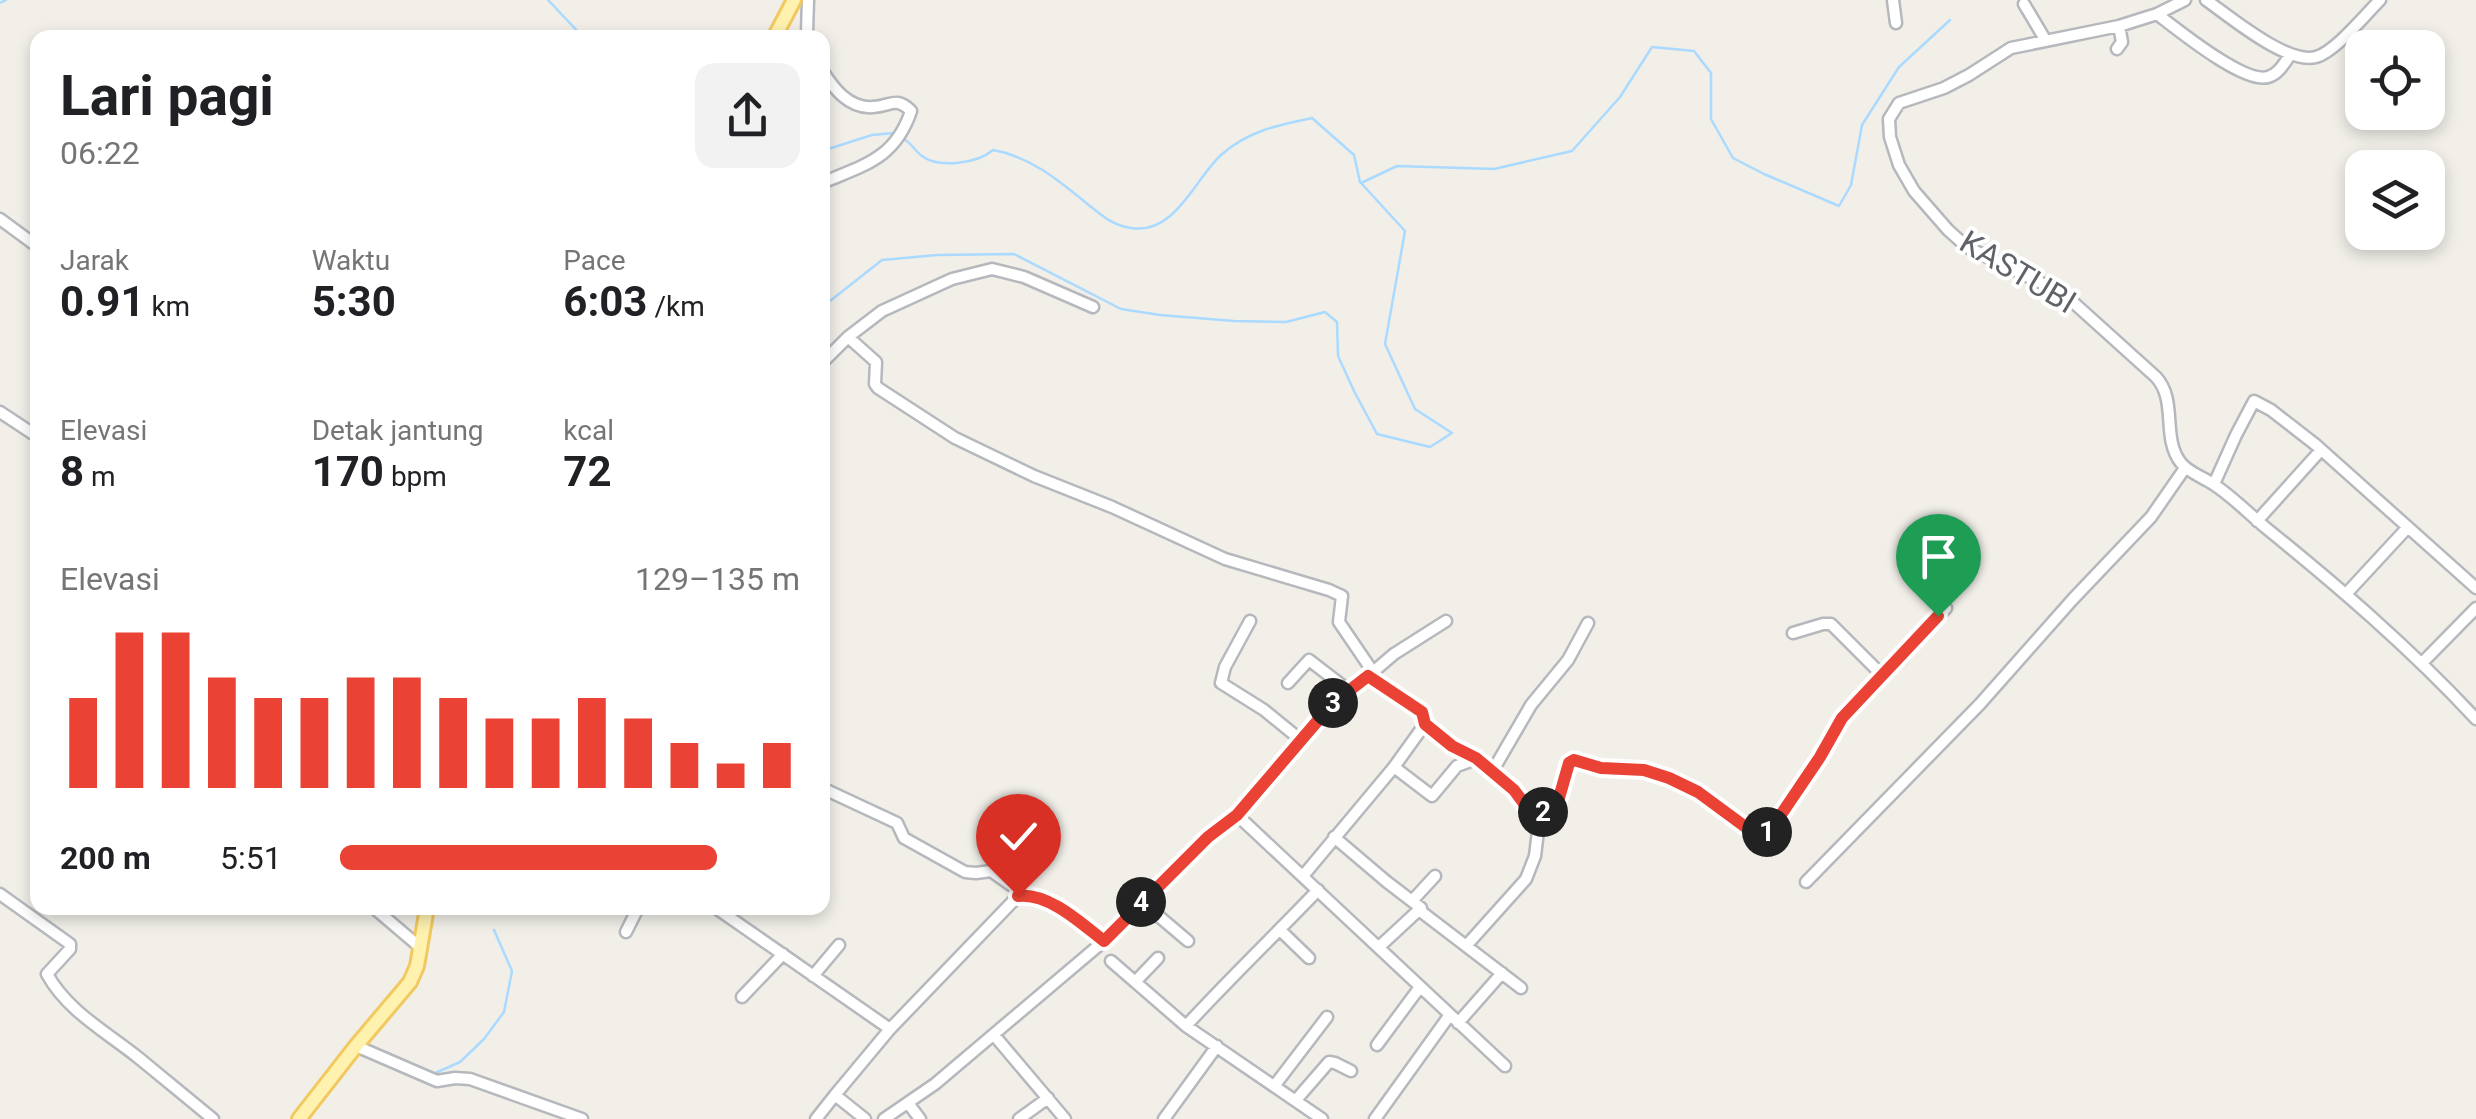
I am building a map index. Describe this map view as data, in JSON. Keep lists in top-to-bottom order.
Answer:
{
  "streets": {
    "street": ["KASTUBI"]
  },
  "page": {
    "heading": ["Lari pagi", "06:22"],
    "stats": [
      ["Jarak", "0.91 km"],
      ["Waktu", "5:30"],
      ["Pace", "6:03 /km"],
      ["Elevasi", "8 m"],
      ["Detak jantung", "170 bpm"],
      ["kcal", "72"]
    ],
    "chart": ["Elevasi", "129–135 m"],
    "pins": [
      "3",
      "2",
      "1",
      "4"
    ],
    "list": [
      {
        "name": "200 m",
        "note": "5:51"
      }
    ]
  }
}
